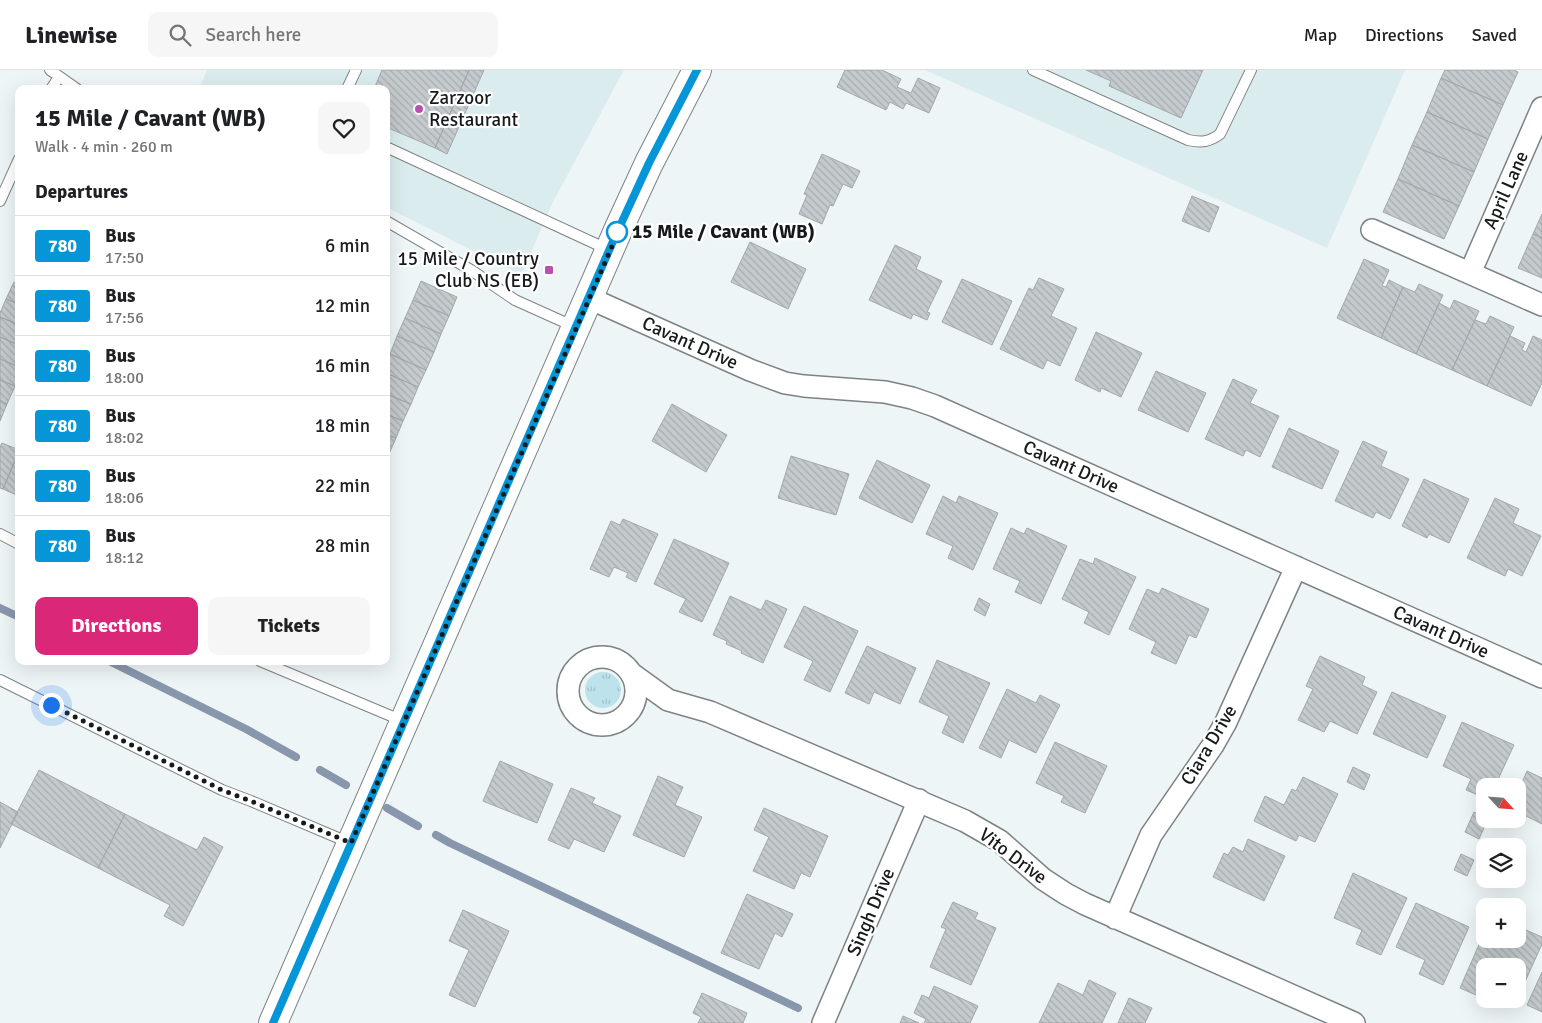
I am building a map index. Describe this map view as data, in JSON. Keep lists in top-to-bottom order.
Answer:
{
  "streets": {
    "street": [
      "April Lane",
      "Cavant Drive",
      "Ciara Drive",
      "Vito Drive",
      "Singh Drive"
    ]
  },
  "crossings": [
    ["Cavant Drive", "Ciara Drive"],
    ["Ciara Drive", "Vito Drive"],
    ["Vito Drive", "Singh Drive"]
  ],
  "places": {
    "other": ["Zarzoor Restaurant", "15 Mile / Cavant (WB)"],
    "transit": ["15 Mile / Country Club NS (EB)"]
  },
  "lines": ["bus line 780"],
  "north": "bottom right",
  "page": {
    "header": "Linewise",
    "search": "Search here",
    "nav": ["Map", "Directions", "Saved"],
    "heading": [
      ["15 Mile / Cavant (WB)", "Walk · 4 min · 260 m"],
      "Departures"
    ],
    "list": [
      {
        "mark": "780",
        "name": "Bus",
        "note": "17:50",
        "value": "6 min"
      },
      {
        "mark": "780",
        "name": "Bus",
        "note": "17:56",
        "value": "12 min"
      },
      {
        "mark": "780",
        "name": "Bus",
        "note": "18:00",
        "value": "16 min"
      },
      {
        "mark": "780",
        "name": "Bus",
        "note": "18:02",
        "value": "18 min"
      },
      {
        "mark": "780",
        "name": "Bus",
        "note": "18:06",
        "value": "22 min"
      },
      {
        "mark": "780",
        "name": "Bus",
        "note": "18:12",
        "value": "28 min"
      }
    ],
    "buttons": ["Directions", "Tickets"],
    "map_buttons": ["+", "−"]
  }
}
